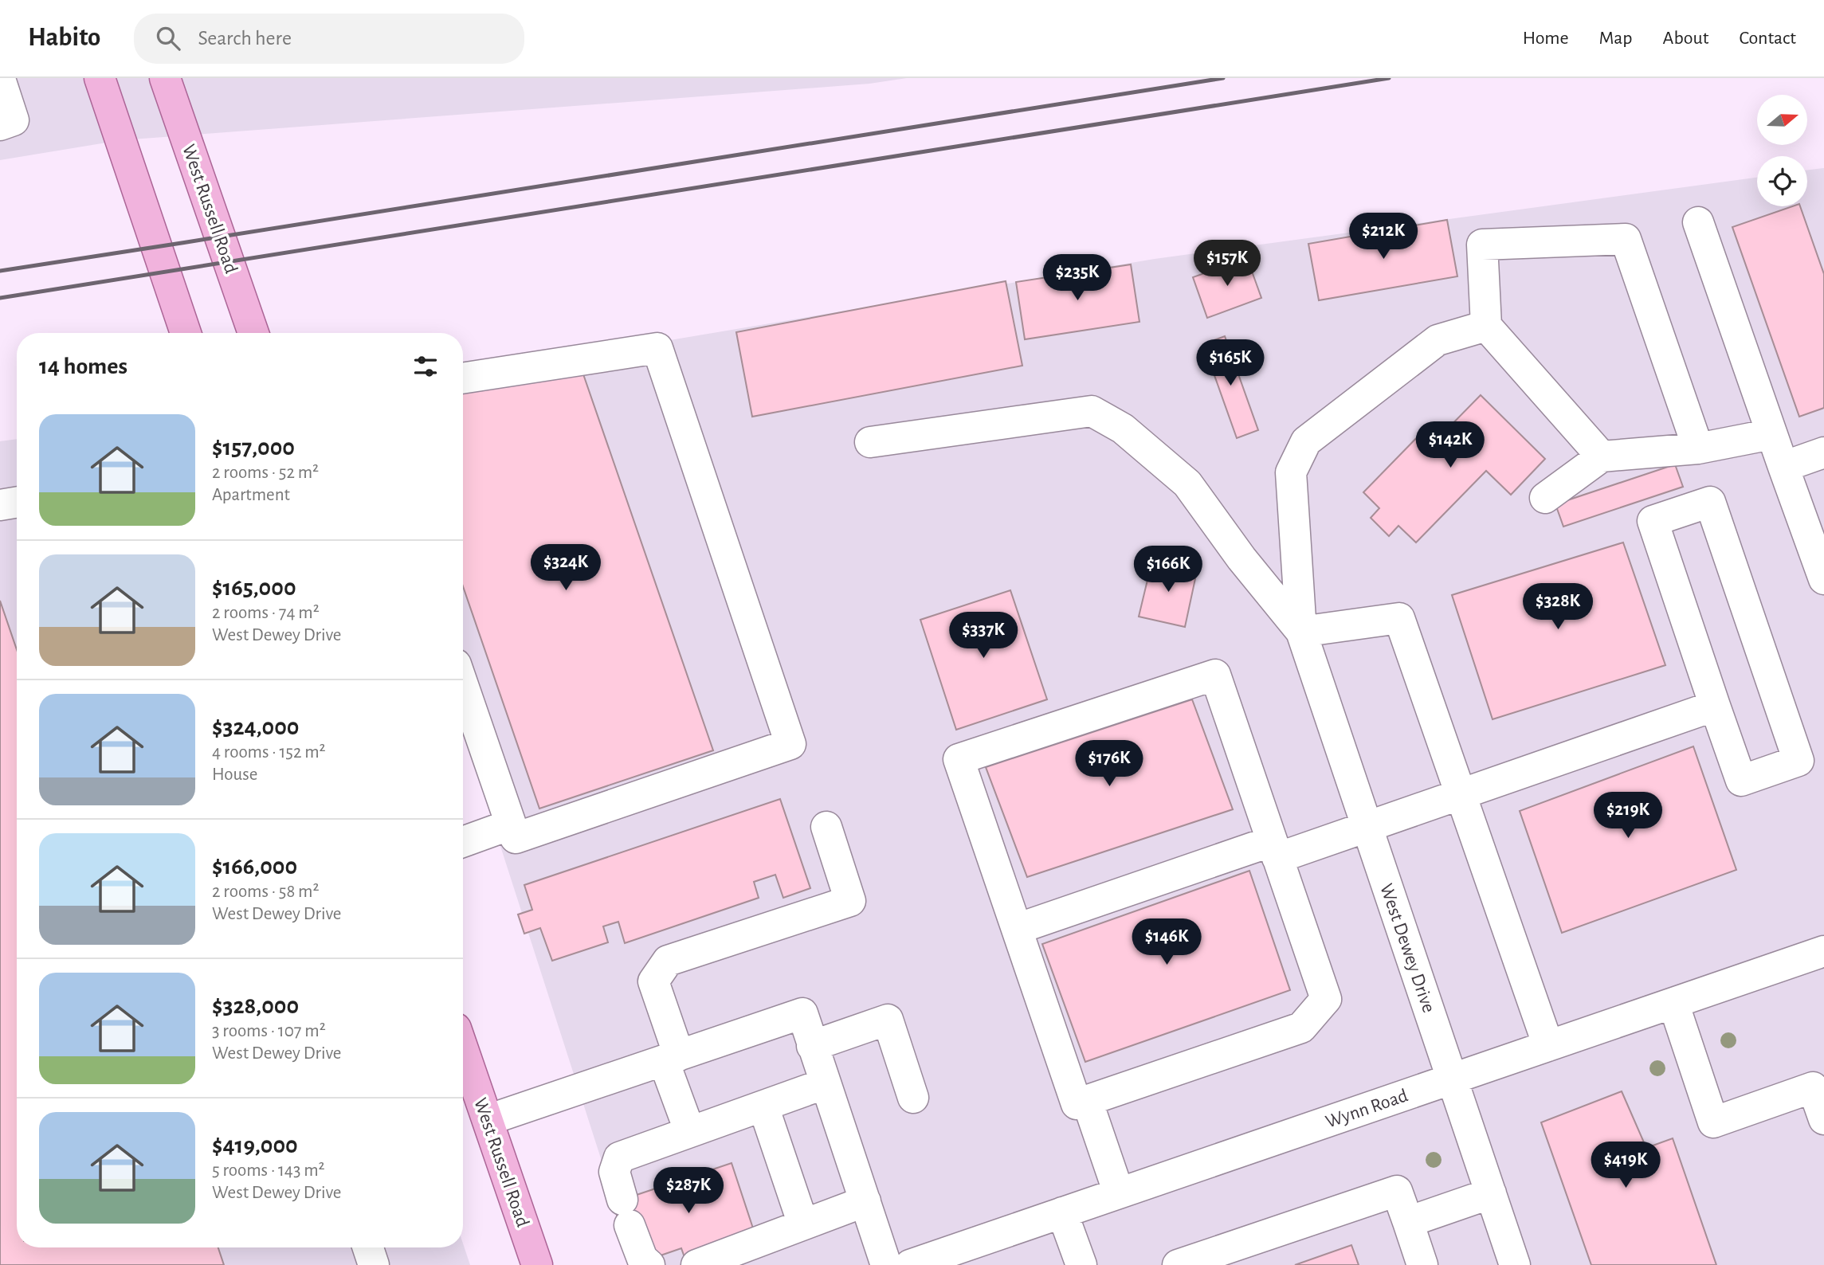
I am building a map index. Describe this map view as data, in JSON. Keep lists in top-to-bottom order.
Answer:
{
  "streets": {
    "main road": ["West Russell Road"],
    "street": ["West Dewey Drive", "Wynn Road"]
  },
  "crossings": [
    ["West Dewey Drive", "Wynn Road"]
  ],
  "north": "right",
  "page": {
    "header": "Habito",
    "search": "Search here",
    "nav": [
      "Home",
      "Map",
      "About",
      "Contact"
    ],
    "price": [
      "$212K",
      "$157K",
      "$235K",
      "$165K",
      "$142K",
      "$324K",
      "$166K",
      "$328K",
      "$337K",
      "$176K",
      "$219K",
      "$146K",
      "$419K",
      "$287K"
    ],
    "heading": "14 homes",
    "list": [
      {
        "name": "$157,000",
        "note": "2 rooms · 52 m² · Apartment"
      },
      {
        "name": "$165,000",
        "note": "2 rooms · 74 m² · West Dewey Drive"
      },
      {
        "name": "$324,000",
        "note": "4 rooms · 152 m² · House"
      },
      {
        "name": "$166,000",
        "note": "2 rooms · 58 m² · West Dewey Drive"
      },
      {
        "name": "$328,000",
        "note": "3 rooms · 107 m² · West Dewey Drive"
      },
      {
        "name": "$419,000",
        "note": "5 rooms · 143 m² · West Dewey Drive"
      }
    ]
  }
}
